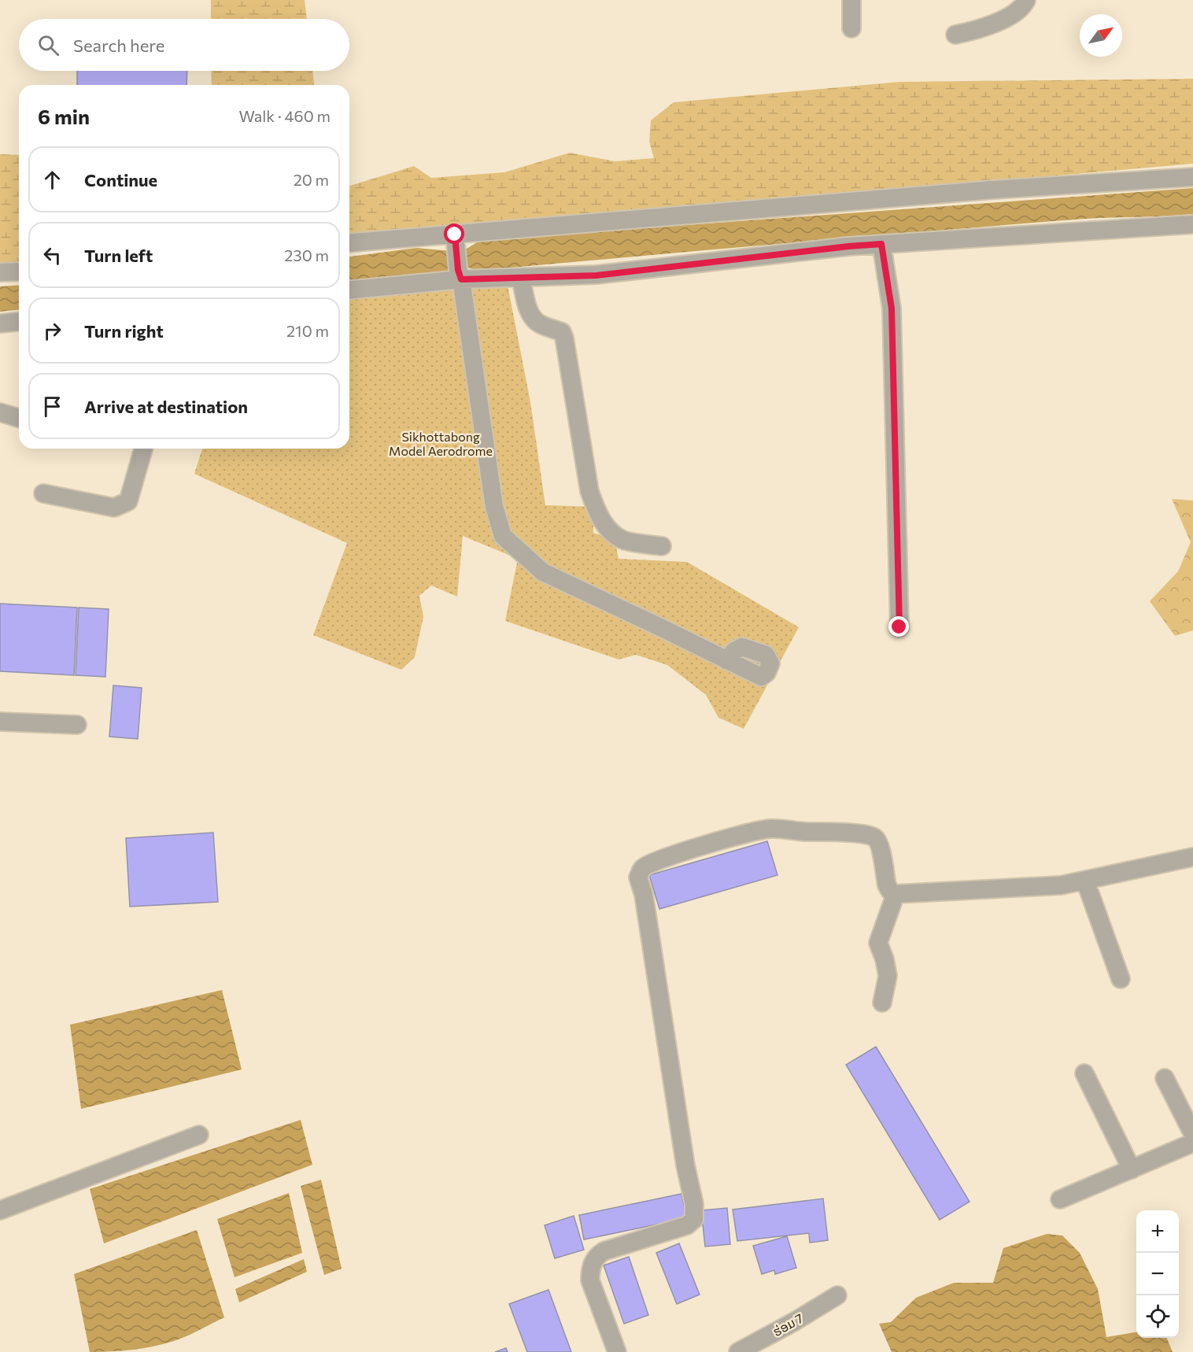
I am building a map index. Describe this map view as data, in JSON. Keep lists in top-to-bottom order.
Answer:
{
  "streets": {
    "street": ["ຮ່ອມ 7"]
  },
  "parks": ["Sikhottabong Model Aerodrome"],
  "north": "top right",
  "page": {
    "search": "Search here",
    "heading": ["6 min", "Walk · 460 m"],
    "list": [
      ["Continue", "20 m"],
      ["Turn left", "230 m"],
      ["Turn right", "210 m"],
      "Arrive at destination"
    ],
    "map_buttons": ["+", "−"]
  }
}
